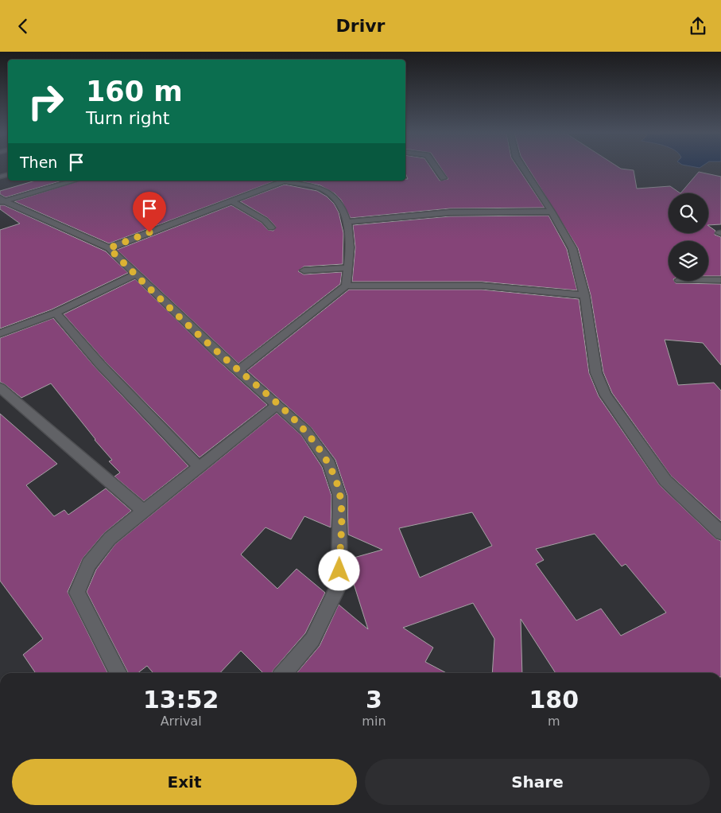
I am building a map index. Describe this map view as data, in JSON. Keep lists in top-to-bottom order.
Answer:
{
  "page": {
    "header": "Drivr",
    "turn": ["160 m", "Turn right"],
    "then": "Then",
    "eta": [
      "13:52",
      "Arrival",
      "3",
      "min",
      "180",
      "m"
    ],
    "buttons": ["Exit", "Share"]
  }
}
